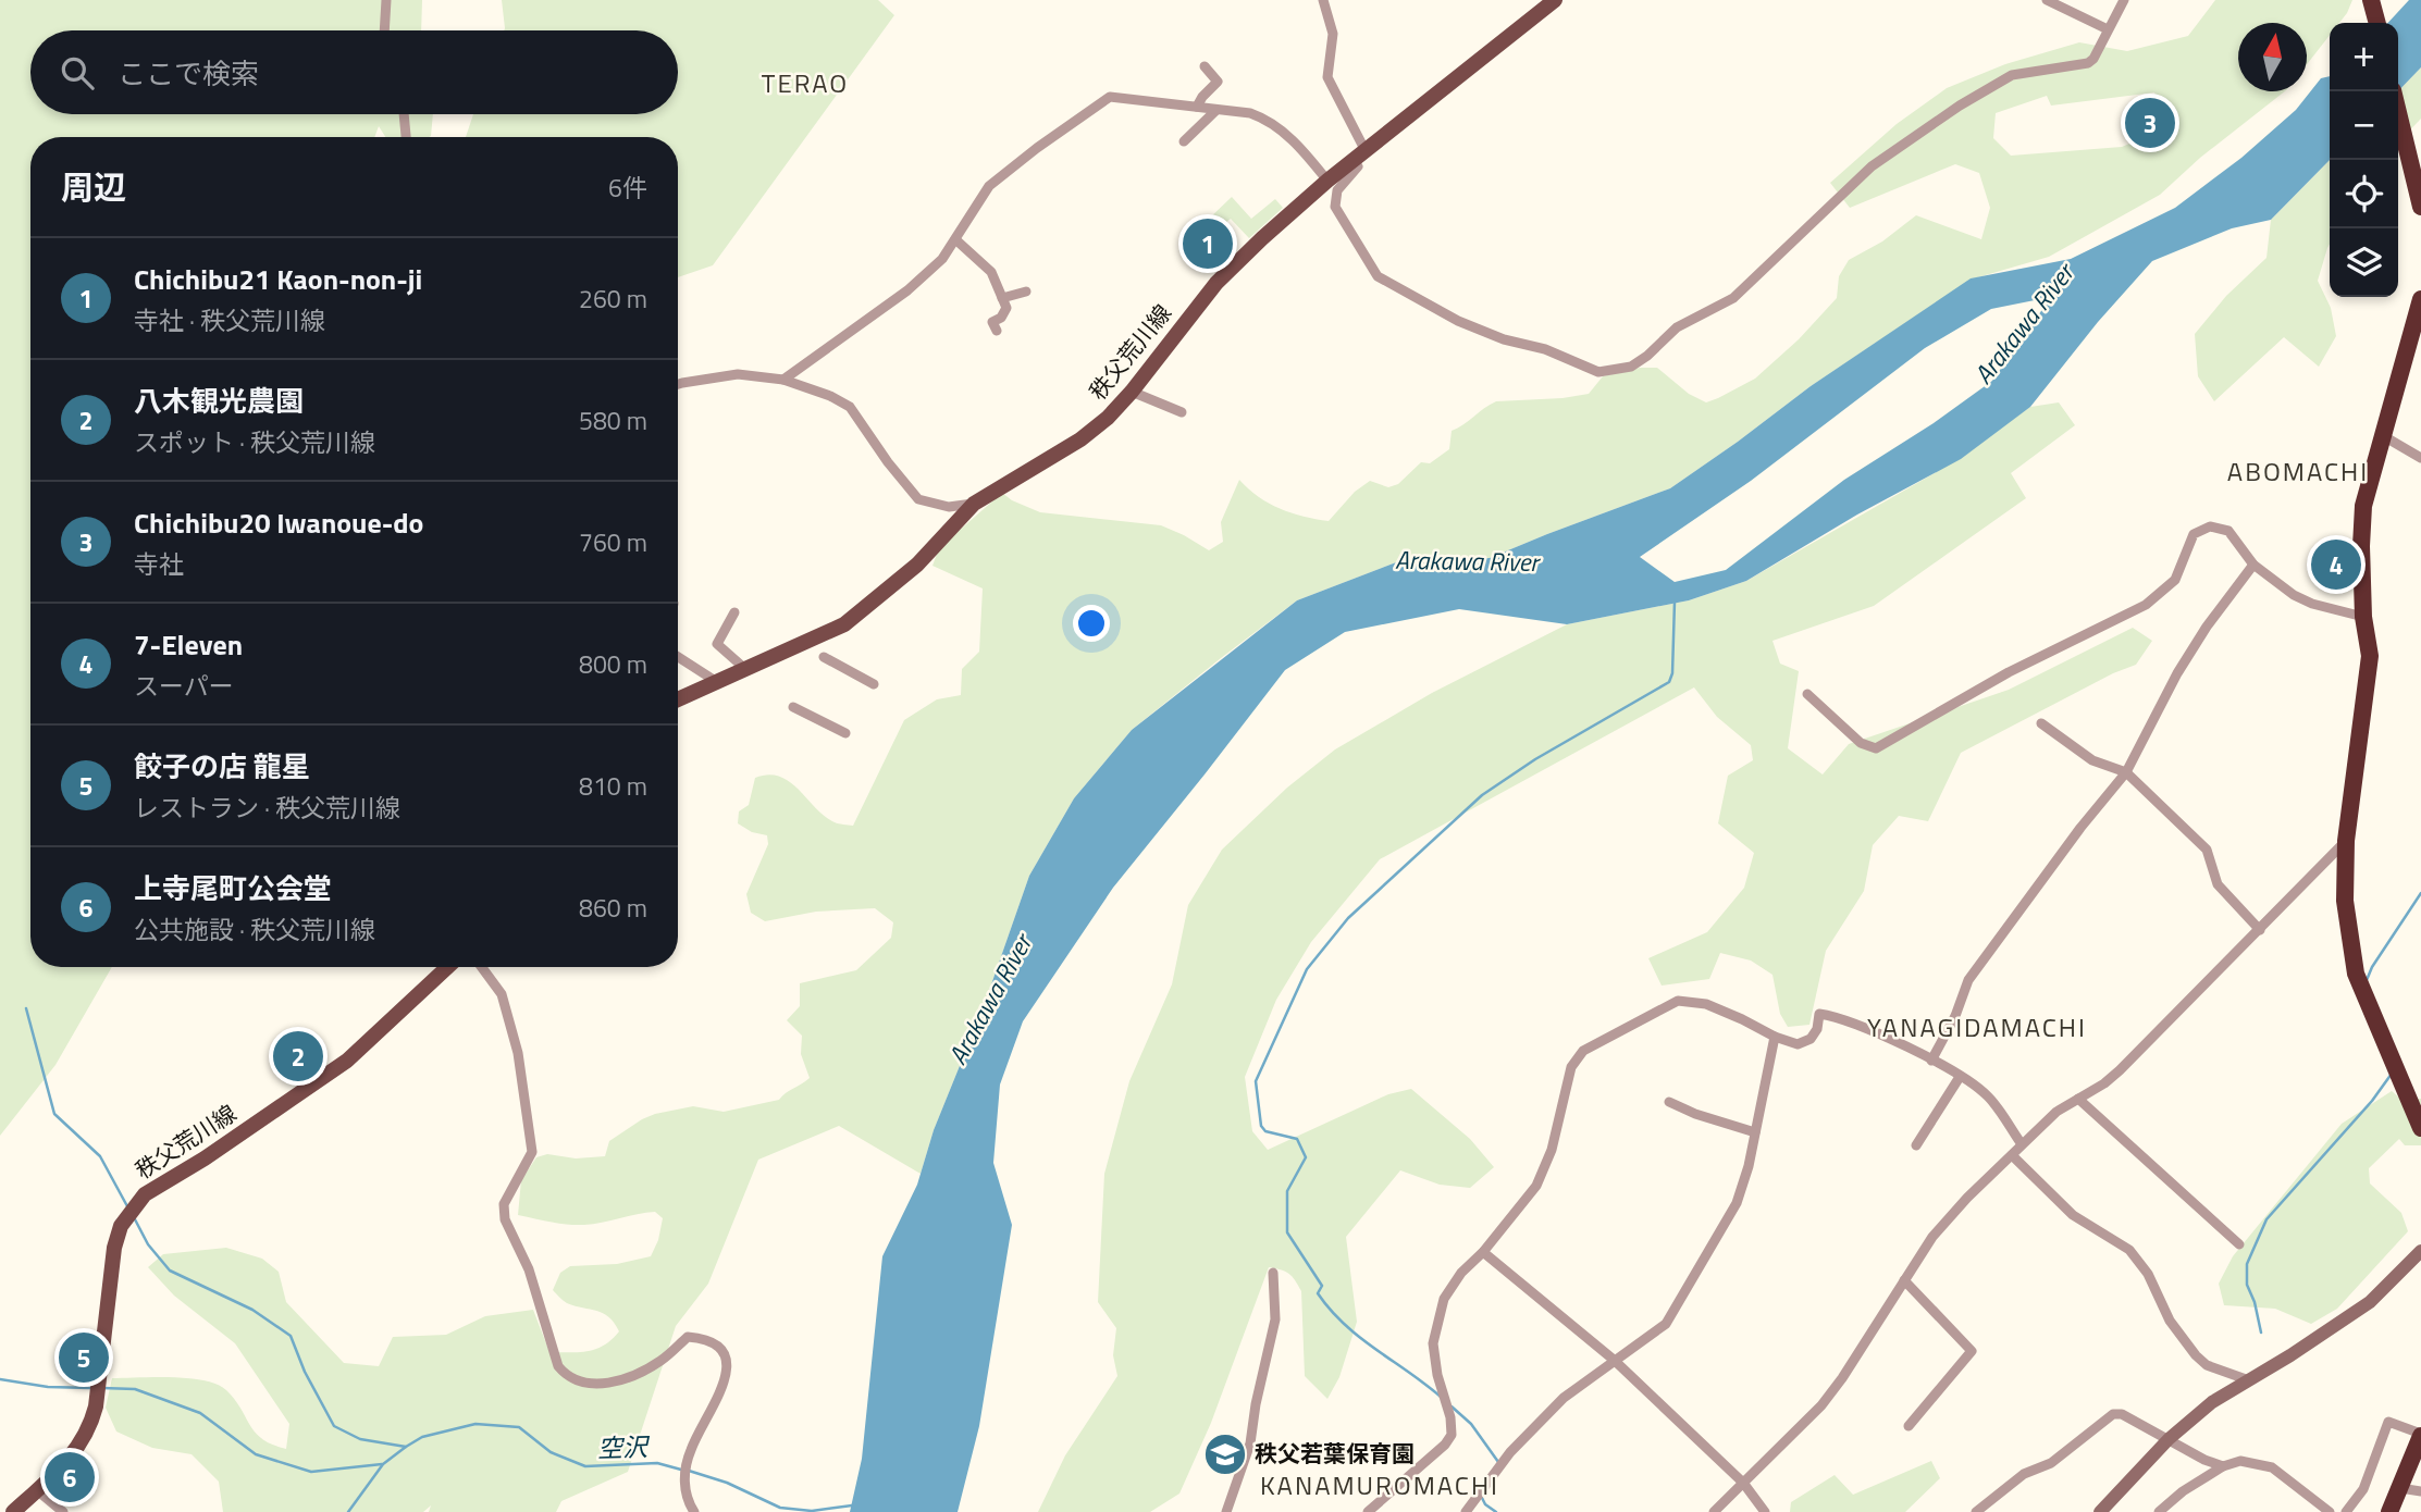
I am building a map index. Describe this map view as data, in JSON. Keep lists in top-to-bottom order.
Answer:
{
  "streets": {
    "main road": ["秩父荒川線"]
  },
  "districts": [
    "TERAO",
    "ABOMACHI",
    "YANAGIDAMACHI",
    "KANAMUROMACHI"
  ],
  "water": ["Arakawa River", "空沢"],
  "places": {
    "school or university": ["秩父若葉保育園"]
  },
  "north": "top",
  "page": {
    "map_buttons": ["+", "−"],
    "search": "ここで検索",
    "pins": [
      "3",
      "1",
      "4",
      "2",
      "5",
      "6"
    ],
    "heading": ["周辺", "6件"],
    "list": [
      {
        "mark": "1",
        "name": "Chichibu21 Kaon-non-ji",
        "note": "寺社 · 秩父荒川線",
        "value": "260 m"
      },
      {
        "mark": "2",
        "name": "八木観光農園",
        "note": "スポット · 秩父荒川線",
        "value": "580 m"
      },
      {
        "mark": "3",
        "name": "Chichibu20 Iwanoue-do",
        "note": "寺社",
        "value": "760 m"
      },
      {
        "mark": "4",
        "name": "7-Eleven",
        "note": "スーパー",
        "value": "800 m"
      },
      {
        "mark": "5",
        "name": "餃子の店 龍星",
        "note": "レストラン · 秩父荒川線",
        "value": "810 m"
      },
      {
        "mark": "6",
        "name": "上寺尾町公会堂",
        "note": "公共施設 · 秩父荒川線",
        "value": "860 m"
      }
    ]
  }
}
